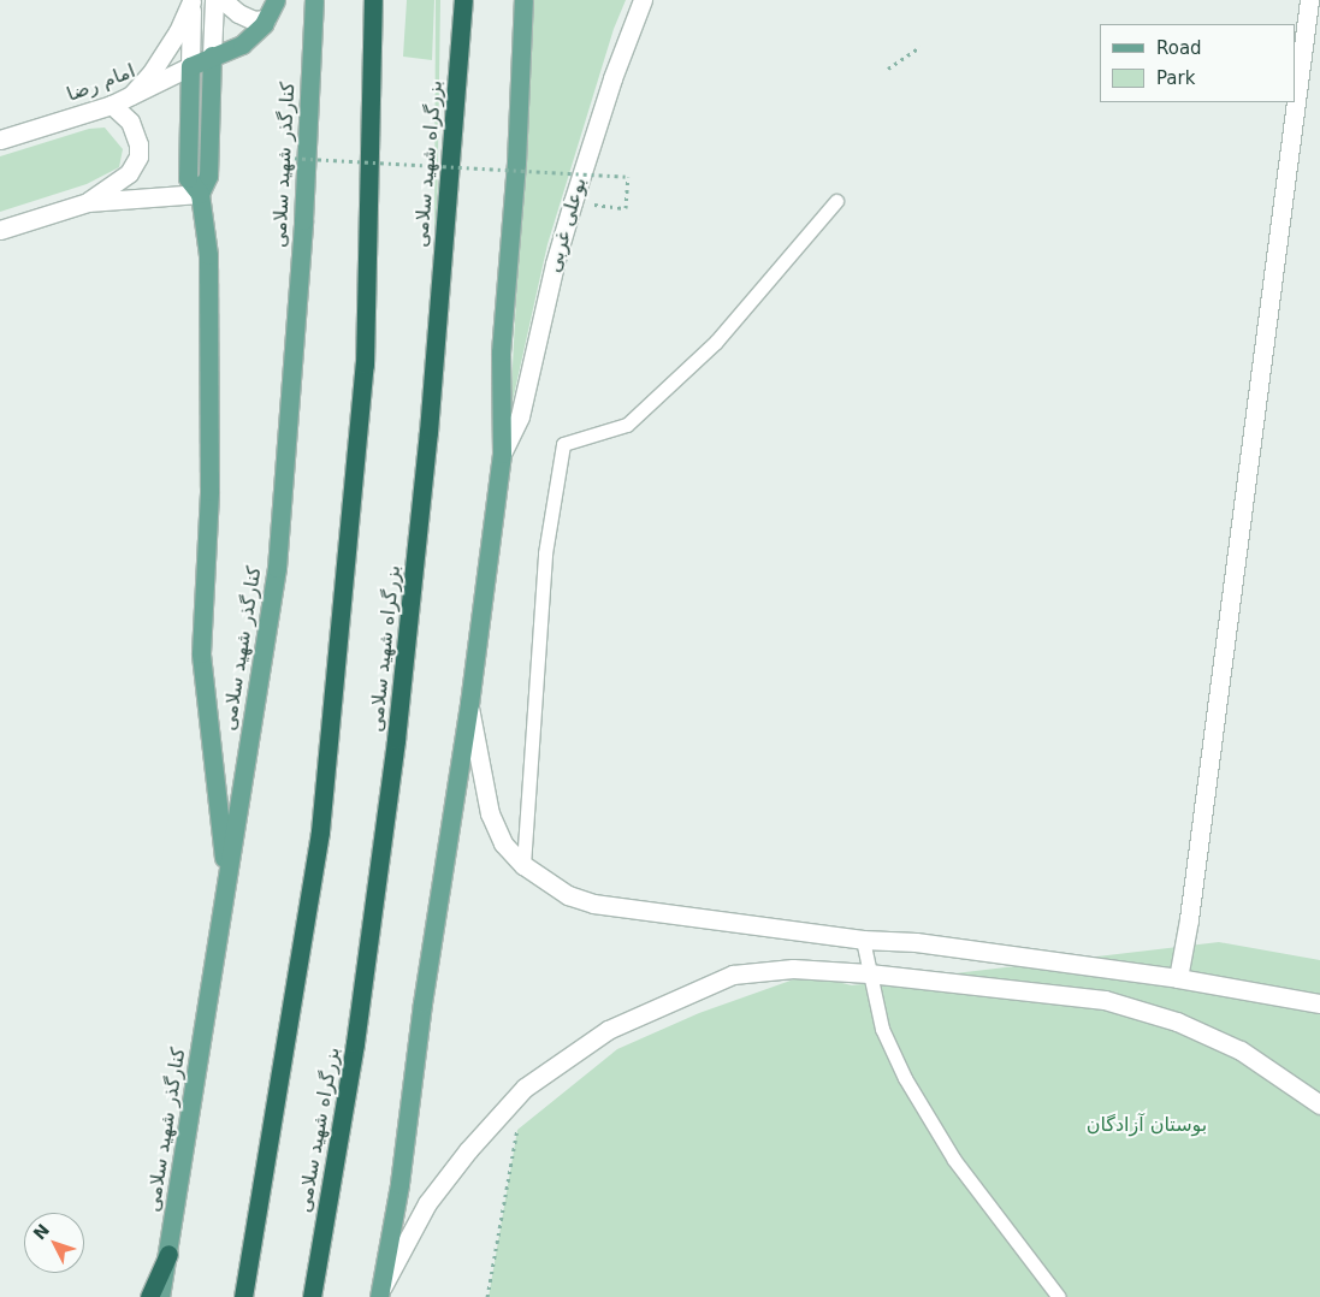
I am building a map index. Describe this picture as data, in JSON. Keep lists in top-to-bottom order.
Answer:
{
  "streets": {
    "highway": ["بزرگراه شهید سلامی"],
    "main road": ["امام رضا", "کنارگذر شهید سلامی"],
    "street": ["بوعلی غربی"]
  },
  "parks": ["بوستان آزادگان"],
  "legend": ["Road", "Park"],
  "north": "top left"
}
